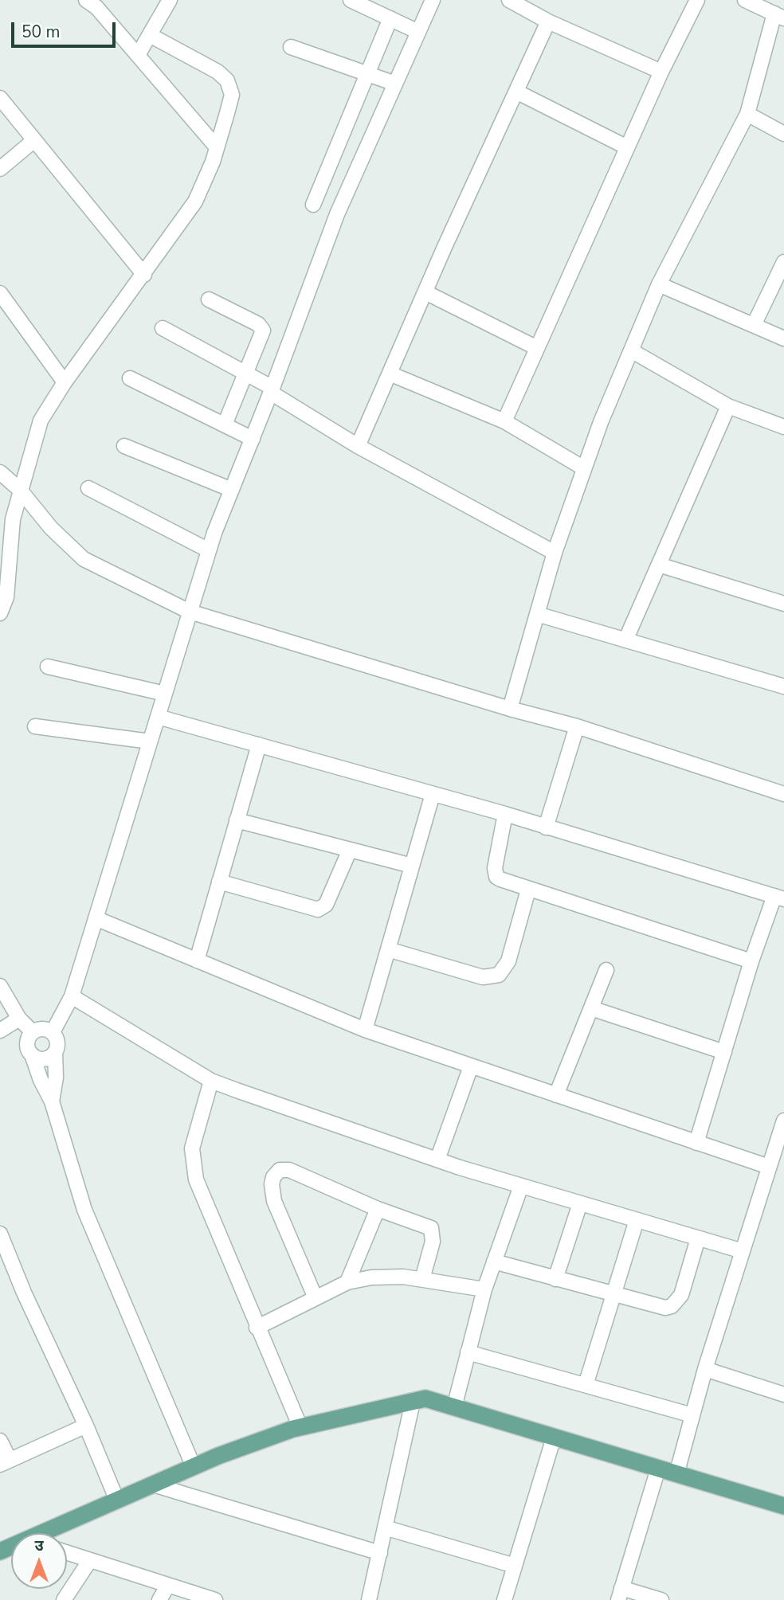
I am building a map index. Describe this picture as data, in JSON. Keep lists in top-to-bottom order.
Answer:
{
  "scale_bar": "50 m",
  "north": "top"
}
